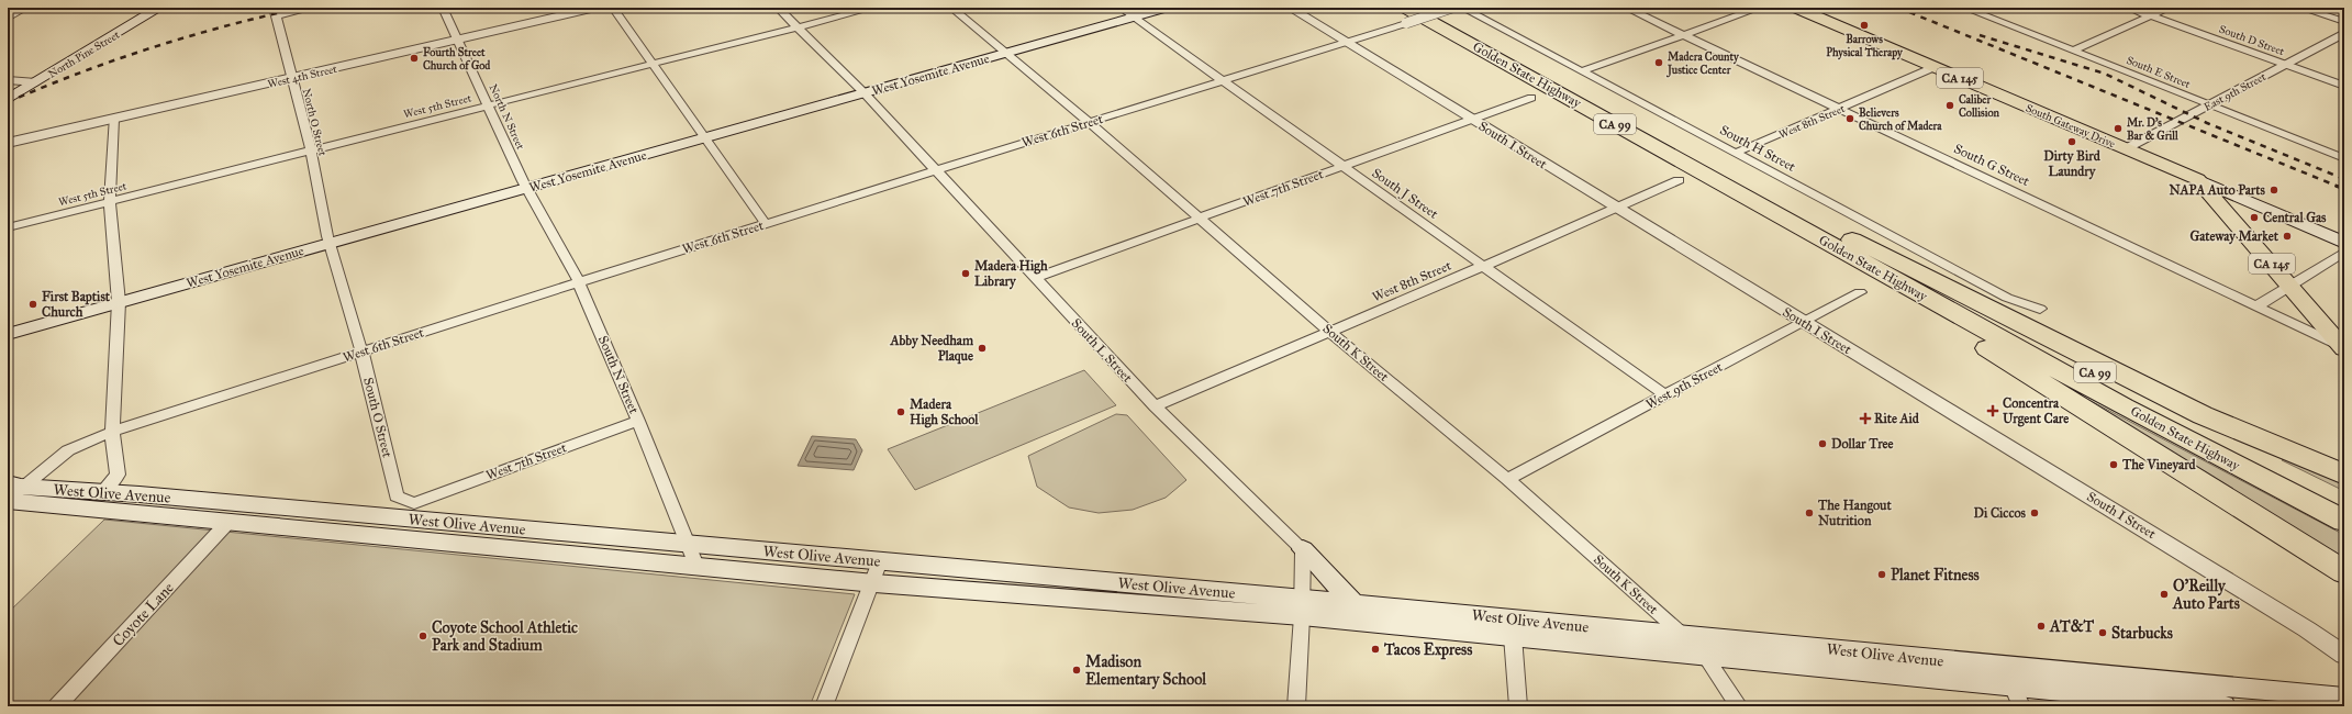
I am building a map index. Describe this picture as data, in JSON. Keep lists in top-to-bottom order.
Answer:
{
  "streets": {
    "highway": ["Golden State Highway", "CA 99"],
    "main road": [
      "North Pine Street",
      "West Yosemite Avenue",
      "CA 145",
      "South Gateway Drive",
      "West Olive Avenue"
    ],
    "street": [
      "South D Street",
      "South E Street",
      "West 4th Street",
      "East 9th Street",
      "West 5th Street",
      "North N Street",
      "West 8th Street",
      "North O Street",
      "West 6th Street",
      "South I Street",
      "South H Street",
      "South G Street",
      "West 7th Street",
      "South J Street",
      "South L Street",
      "South K Street",
      "South N Street",
      "West 9th Street",
      "South O Street",
      "Coyote Lane"
    ]
  },
  "crossings": [
    ["South D Street", "East 9th Street"],
    ["South E Street", "East 9th Street"],
    ["West Yosemite Avenue", "North N Street"],
    ["West Yosemite Avenue", "North O Street"],
    ["West Yosemite Avenue", "South J Street"],
    ["West Yosemite Avenue", "South L Street"],
    ["West Yosemite Avenue", "South K Street"],
    ["West Yosemite Avenue", "South N Street"],
    ["West Yosemite Avenue", "South O Street"],
    ["Golden State Highway", "West 6th Street"],
    ["West 4th Street", "North N Street"],
    ["West 4th Street", "North O Street"],
    ["CA 145", "South Gateway Drive"],
    ["CA 145", "South G Street"],
    ["East 9th Street", "South Gateway Drive"],
    ["West 5th Street", "North N Street"],
    ["West 5th Street", "North O Street"],
    ["West 5th Street", "South L Street"],
    ["North N Street", "South N Street"],
    ["West 8th Street", "South Gateway Drive"],
    ["West 8th Street", "South I Street"],
    ["West 8th Street", "South H Street"],
    ["West 8th Street", "South G Street"],
    ["West 8th Street", "South J Street"],
    ["West 8th Street", "South L Street"],
    ["West 8th Street", "South K Street"],
    ["North O Street", "South O Street"],
    ["West 6th Street", "South I Street"],
    ["West 6th Street", "South J Street"],
    ["West 6th Street", "South L Street"],
    ["West 6th Street", "South K Street"],
    ["West 6th Street", "South N Street"],
    ["West 6th Street", "South O Street"],
    ["West 6th Street", "West Olive Avenue"],
    ["South I Street", "West 7th Street"],
    ["South I Street", "West 9th Street"],
    ["West 7th Street", "South J Street"],
    ["West 7th Street", "South L Street"],
    ["West 7th Street", "South K Street"],
    ["West 7th Street", "South N Street"],
    ["West 7th Street", "South O Street"],
    ["South J Street", "West 9th Street"],
    ["South K Street", "West 9th Street"],
    ["South K Street", "West Olive Avenue"],
    ["South N Street", "West Olive Avenue"],
    ["West Olive Avenue", "Coyote Lane"]
  ],
  "places": {
    "other": [
      "Barrows Physical Therapy",
      "Fourth Street Church of God",
      "Madera County Justice Center",
      "Caliber Collision",
      "Believers Church of Madera",
      "Mr. D's Bar & Grill",
      "Dirty Bird Laundry",
      "NAPA Auto Parts",
      "Central Gas",
      "Gateway Market",
      "Madera High Library",
      "First Baptist Church",
      "Abby Needham Plaque",
      "Madera High School",
      "Dollar Tree",
      "The Vineyard",
      "The Hangout Nutrition",
      "Di Ciccos",
      "Planet Fitness",
      "O'Reilly Auto Parts",
      "AT&T",
      "Starbucks",
      "Coyote School Athletic Park and Stadium",
      "Tacos Express",
      "Madison Elementary School"
    ],
    "health": ["Concentra Urgent Care", "Rite Aid"]
  }
}
